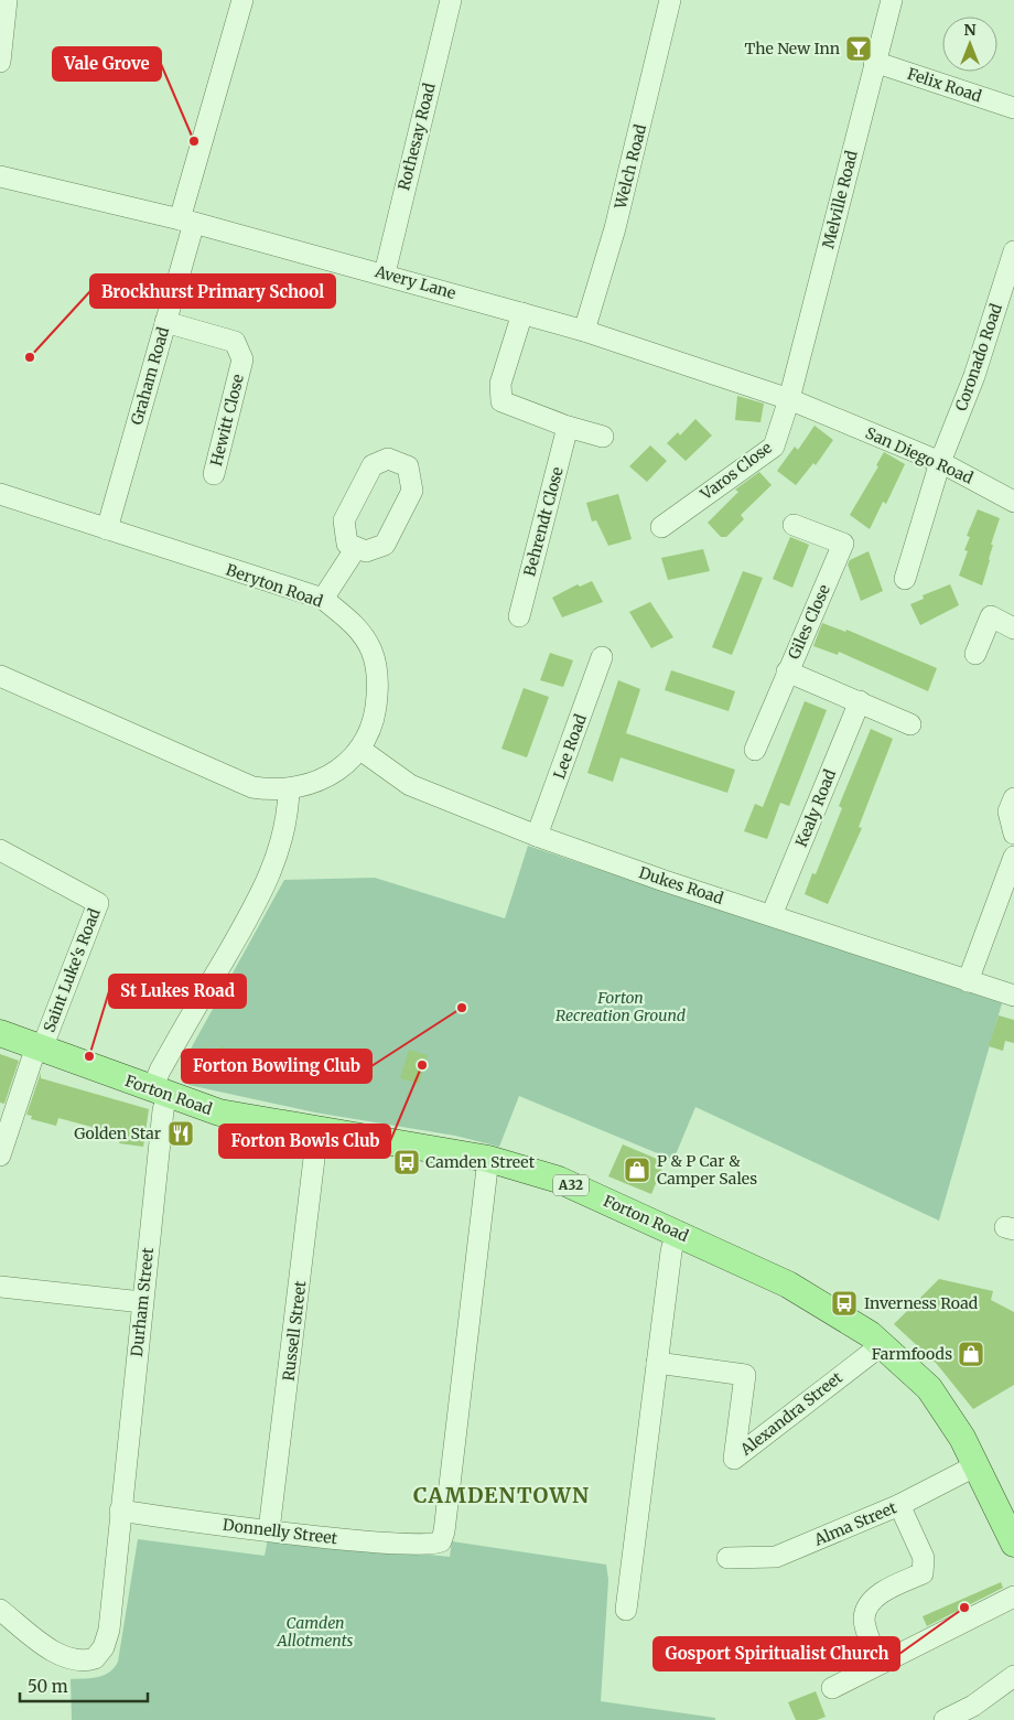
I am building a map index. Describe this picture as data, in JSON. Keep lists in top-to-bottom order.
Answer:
{
  "streets": {
    "main road": ["Forton Road", "A32"],
    "street": [
      "Felix Road",
      "Rothesay Road",
      "Welch Road",
      "Melville Road",
      "Avery Lane",
      "Coronado Road",
      "Graham Road",
      "Hewitt Close",
      "San Diego Road",
      "Varos Close",
      "Behrendt Close",
      "Beryton Road",
      "Giles Close",
      "Lee Road",
      "Kealy Road",
      "Dukes Road",
      "Saint Luke's Road",
      "Durham Street",
      "Russell Street",
      "Alexandra Street",
      "Alma Street",
      "Donnelly Street"
    ]
  },
  "crossings": [
    ["Felix Road", "Melville Road"],
    ["Rothesay Road", "Avery Lane"],
    ["Welch Road", "Avery Lane"],
    ["Melville Road", "Avery Lane"],
    ["Melville Road", "Varos Close"],
    ["Avery Lane", "Graham Road"],
    ["Avery Lane", "San Diego Road"],
    ["Avery Lane", "Varos Close"],
    ["Coronado Road", "San Diego Road"],
    ["Graham Road", "Hewitt Close"],
    ["Graham Road", "Beryton Road"],
    ["Beryton Road", "Dukes Road"],
    ["Beryton Road", "Durham Street"],
    ["Lee Road", "Dukes Road"],
    ["Kealy Road", "Dukes Road"],
    ["Saint Luke's Road", "Forton Road"],
    ["Forton Road", "Durham Street"],
    ["Forton Road", "Russell Street"],
    ["Forton Road", "Alexandra Street"],
    ["Forton Road", "Alma Street"],
    ["Forton Road", "Donnelly Street"],
    ["Durham Street", "Donnelly Street"],
    ["Russell Street", "Donnelly Street"]
  ],
  "districts": ["CAMDENTOWN"],
  "parks": ["Forton Recreation Ground", "Camden Allotments"],
  "places": {
    "bar": ["The New Inn"],
    "other": [
      "Vale Grove",
      "Brockhurst Primary School",
      "Forton Bowling Club",
      "St Lukes Road",
      "Forton Bowls Club",
      "Gosport Spiritualist Church"
    ],
    "restaurant": ["Golden Star"],
    "bus stop": ["Camden Street", "Inverness Road"],
    "shop": ["P & P Car & Camper Sales", "Farmfoods"]
  },
  "scale_bar": "50 m",
  "north": "top"
}
